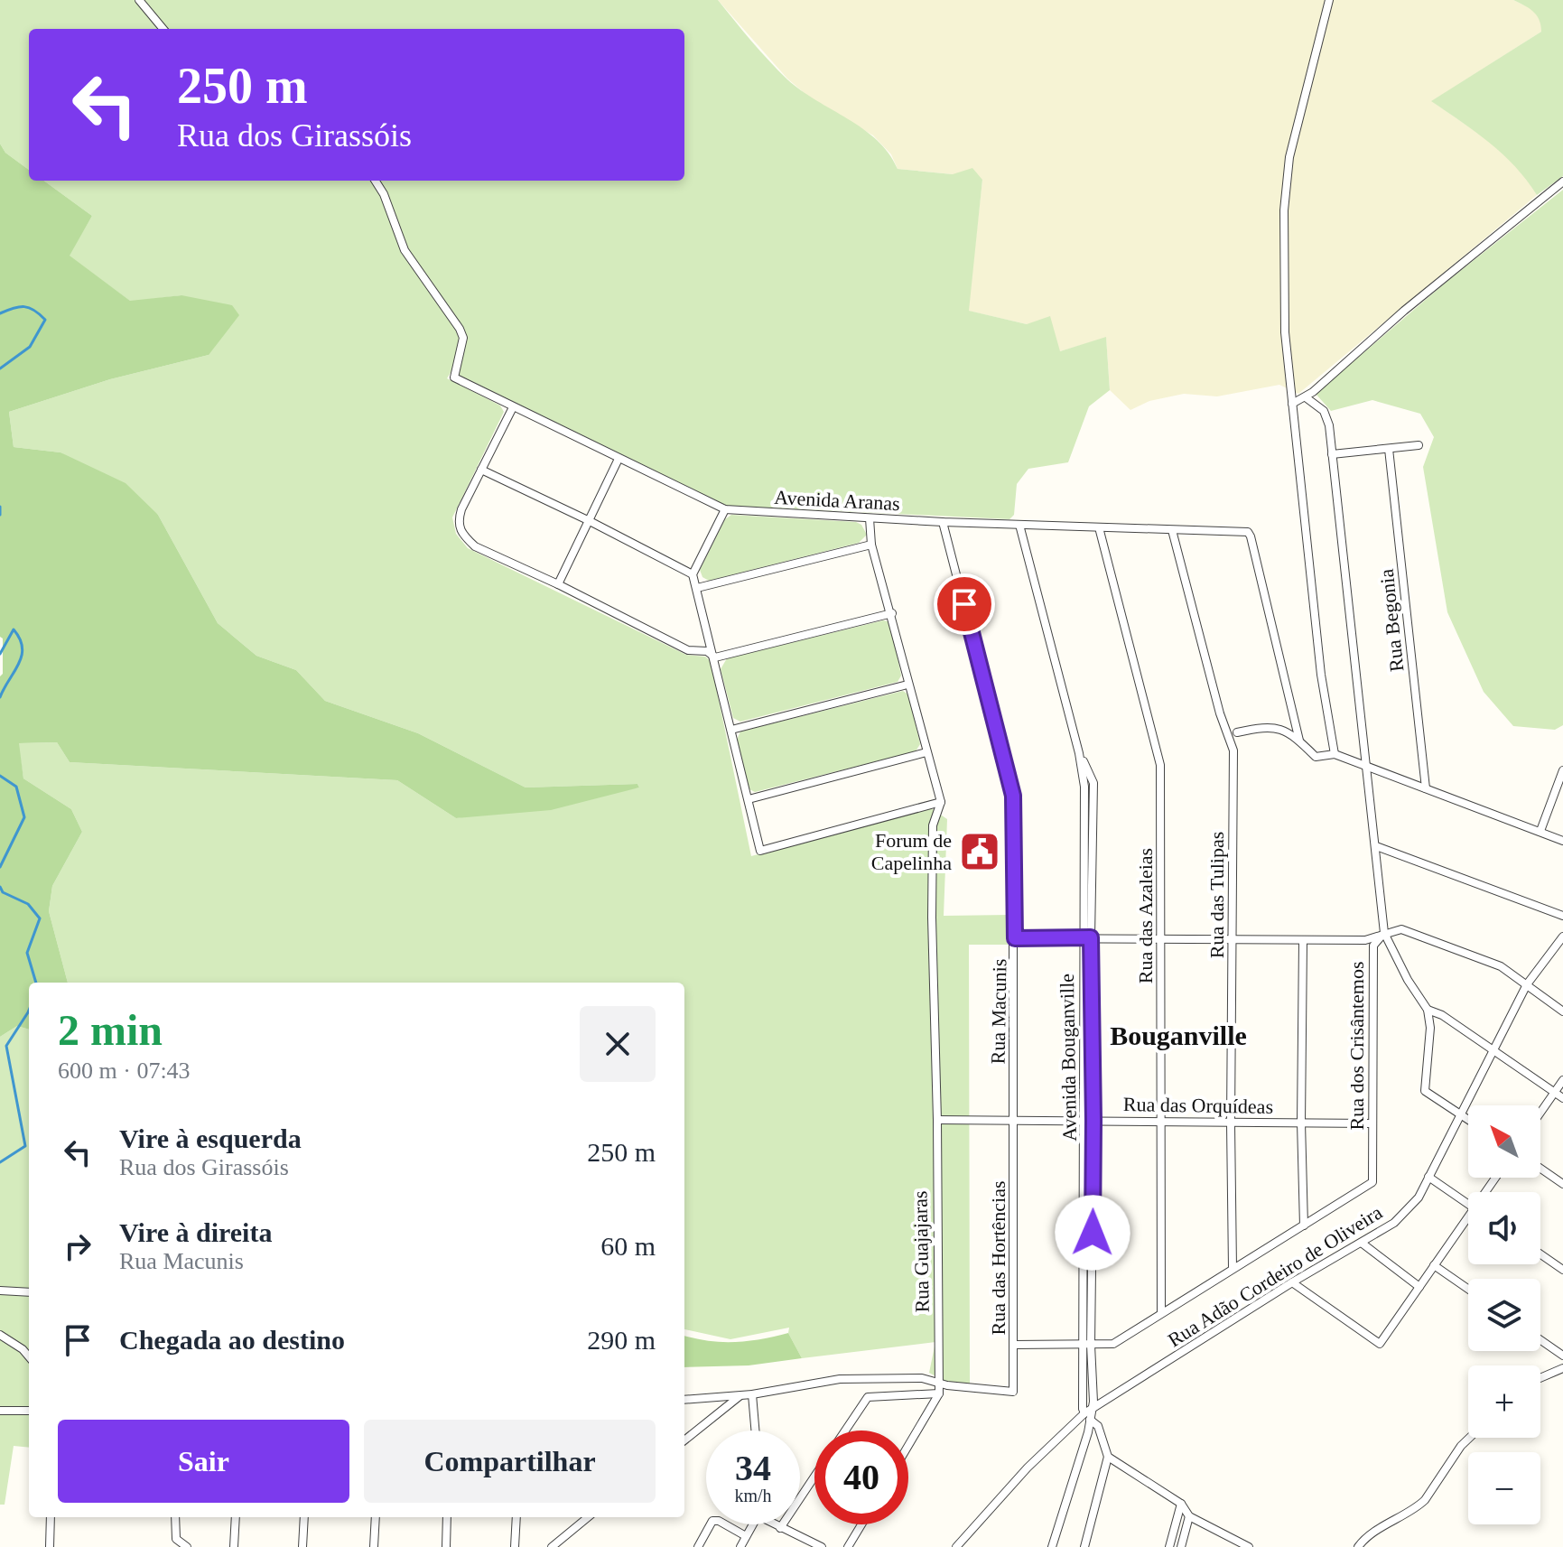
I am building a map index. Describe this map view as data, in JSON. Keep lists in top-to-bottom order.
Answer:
{
  "streets": {
    "street": [
      "Avenida Aranas",
      "Rua Begonia",
      "Rua das Tulipas",
      "Rua das Azaleias",
      "Rua Macunis",
      "Rua dos Crisântemos",
      "Avenida Bouganville",
      "Rua das Orquídeas",
      "Rua Guajajaras",
      "Rua das Hortências",
      "Rua Adão Cordeiro de Oliveira"
    ]
  },
  "crossings": [
    ["Avenida Aranas", "Rua das Tulipas"],
    ["Avenida Aranas", "Rua das Azaleias"],
    ["Avenida Aranas", "Rua Macunis"],
    ["Avenida Aranas", "Avenida Bouganville"],
    ["Rua das Tulipas", "Rua dos Crisântemos"],
    ["Rua das Tulipas", "Rua das Orquídeas"],
    ["Rua das Azaleias", "Rua dos Crisântemos"],
    ["Rua das Azaleias", "Rua das Orquídeas"],
    ["Rua Macunis", "Rua das Orquídeas"],
    ["Rua Macunis", "Rua das Hortências"],
    ["Rua dos Crisântemos", "Avenida Bouganville"],
    ["Rua dos Crisântemos", "Rua das Orquídeas"],
    ["Rua dos Crisântemos", "Rua das Hortências"],
    ["Avenida Bouganville", "Rua das Orquídeas"],
    ["Avenida Bouganville", "Rua Adão Cordeiro de Oliveira"],
    ["Rua das Orquídeas", "Rua Guajajaras"],
    ["Rua das Orquídeas", "Rua das Hortências"],
    ["Rua Guajajaras", "Rua das Hortências"]
  ],
  "districts": ["Bouganville"],
  "places": {
    "public building": ["Forum de Capelinha"]
  },
  "north": "top left",
  "page": {
    "turn": ["250 m", "Rua dos Girassóis"],
    "heading": ["2 min", "600 m · 07:43"],
    "map_buttons": ["+", "−"],
    "list": [
      {
        "name": "Vire à esquerda",
        "note": "Rua dos Girassóis",
        "value": "250 m"
      },
      {
        "name": "Vire à direita",
        "note": "Rua Macunis",
        "value": "60 m"
      },
      {
        "name": "Chegada ao destino",
        "value": "290 m"
      }
    ],
    "buttons": ["Sair", "Compartilhar"],
    "speed": "34 km/h",
    "limit": "40"
  }
}
